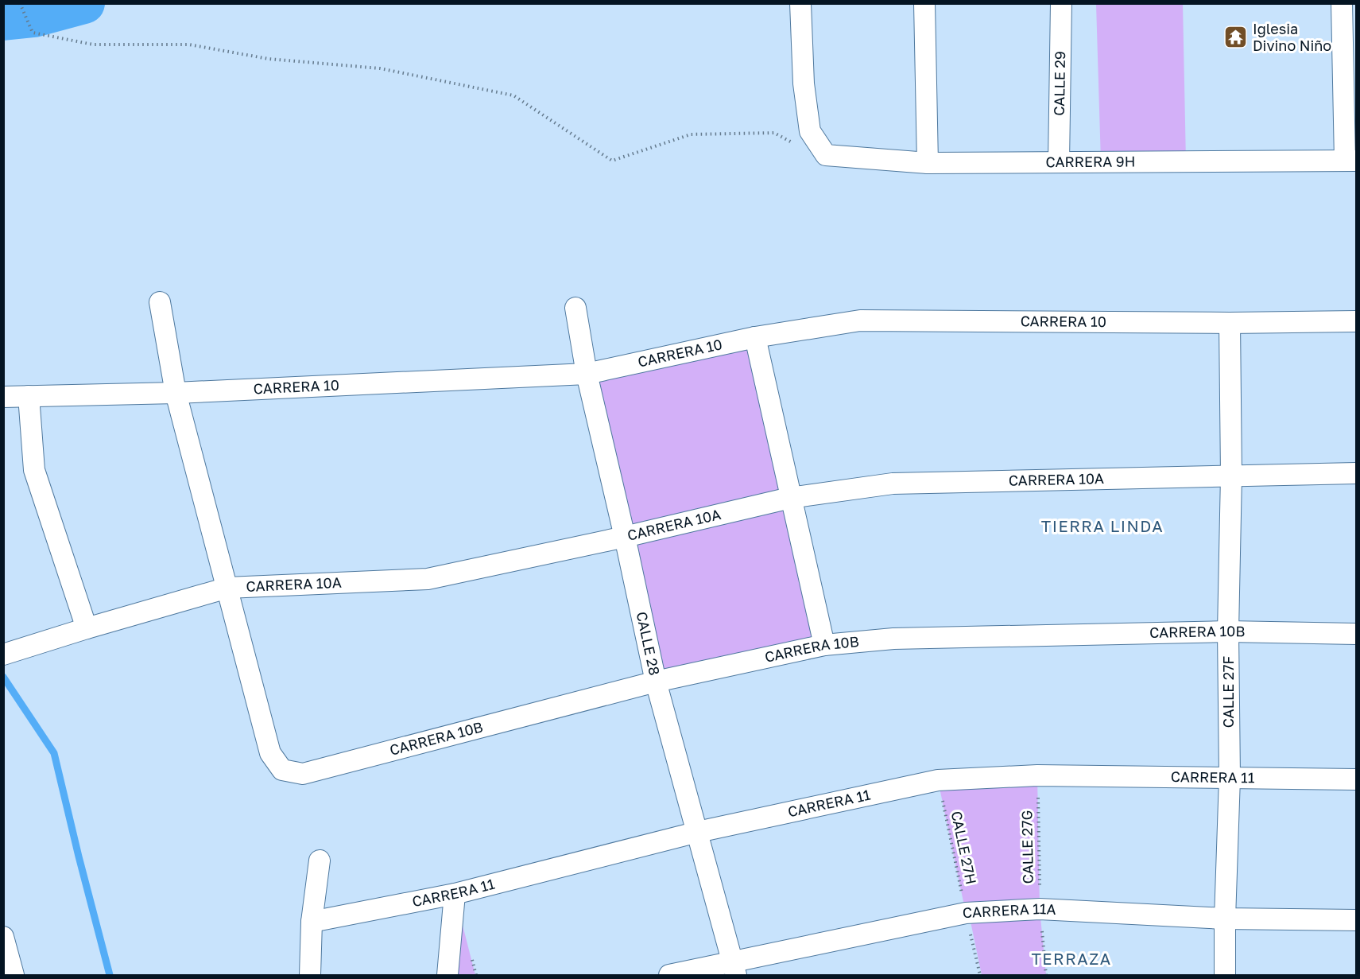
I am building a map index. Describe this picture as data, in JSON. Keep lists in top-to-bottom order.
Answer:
{
  "streets": {
    "street": [
      "CALLE 29",
      "CARRERA 9H",
      "CARRERA 10",
      "CARRERA 10A",
      "CARRERA 10B",
      "CALLE 28",
      "CALLE 27F",
      "CARRERA 11",
      "CARRERA 11A"
    ],
    "path": ["CALLE 27G", "CALLE 27H"]
  },
  "crossings": [
    ["CALLE 29", "CARRERA 9H"],
    ["CARRERA 10", "CALLE 28"],
    ["CARRERA 10", "CALLE 27F"],
    ["CARRERA 10A", "CARRERA 10B"],
    ["CARRERA 10A", "CALLE 28"],
    ["CARRERA 10A", "CALLE 27F"],
    ["CARRERA 10B", "CALLE 28"],
    ["CARRERA 10B", "CALLE 27F"],
    ["CALLE 28", "CARRERA 11"],
    ["CALLE 28", "CARRERA 11A"],
    ["CALLE 27F", "CARRERA 11"],
    ["CALLE 27F", "CARRERA 11A"],
    ["CARRERA 11", "CALLE 27G"],
    ["CARRERA 11", "CALLE 27H"],
    ["CALLE 27G", "CARRERA 11A"],
    ["CALLE 27H", "CARRERA 11A"]
  ],
  "districts": ["TIERRA LINDA", "TERRAZA"],
  "places": {
    "temple": ["Iglesia Divino Niño"]
  }
}
